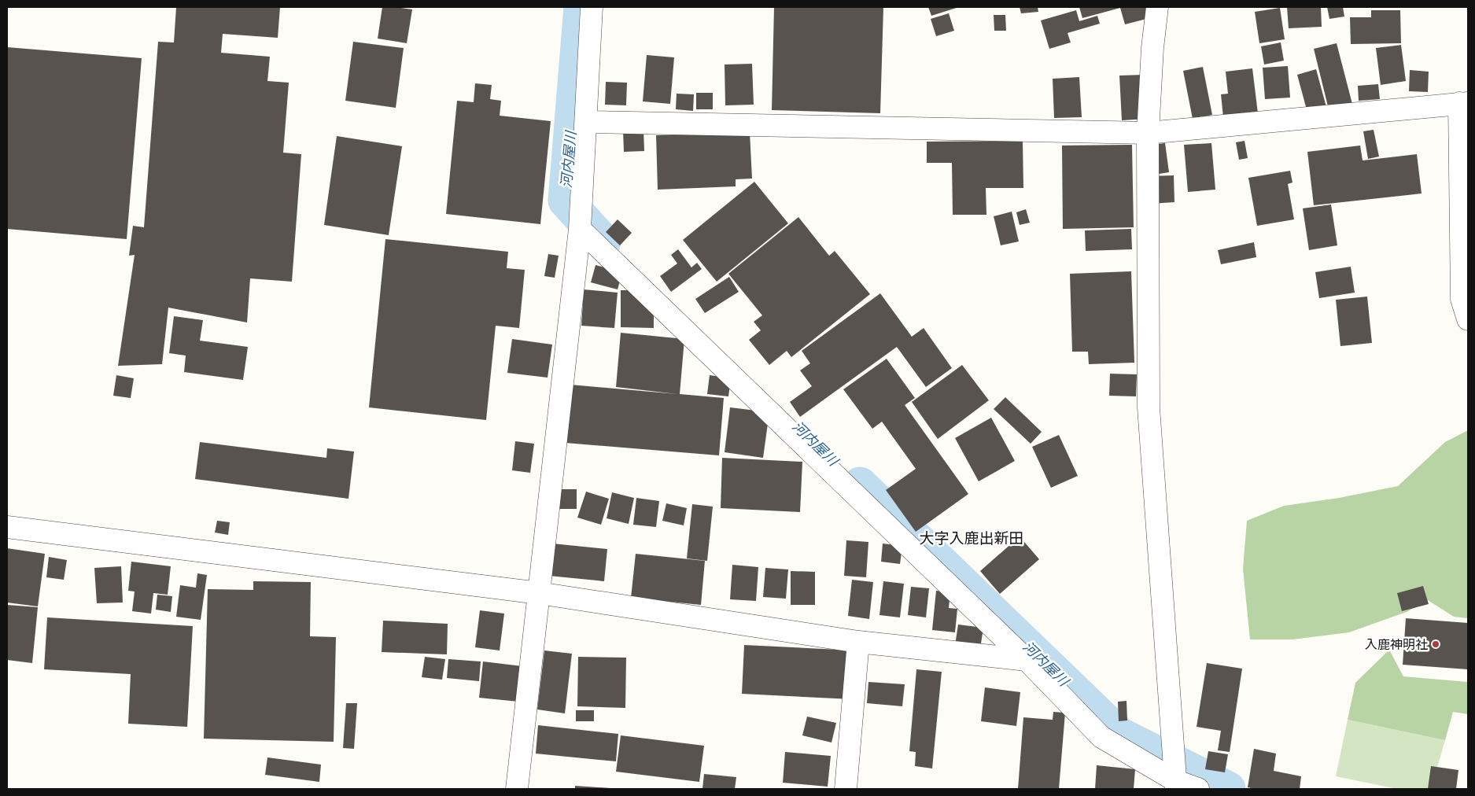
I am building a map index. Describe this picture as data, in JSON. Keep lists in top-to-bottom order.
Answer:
{
  "districts": ["大字入鹿出新田"],
  "water": ["河内屋川"],
  "places": ["入鹿神明社"]
}
